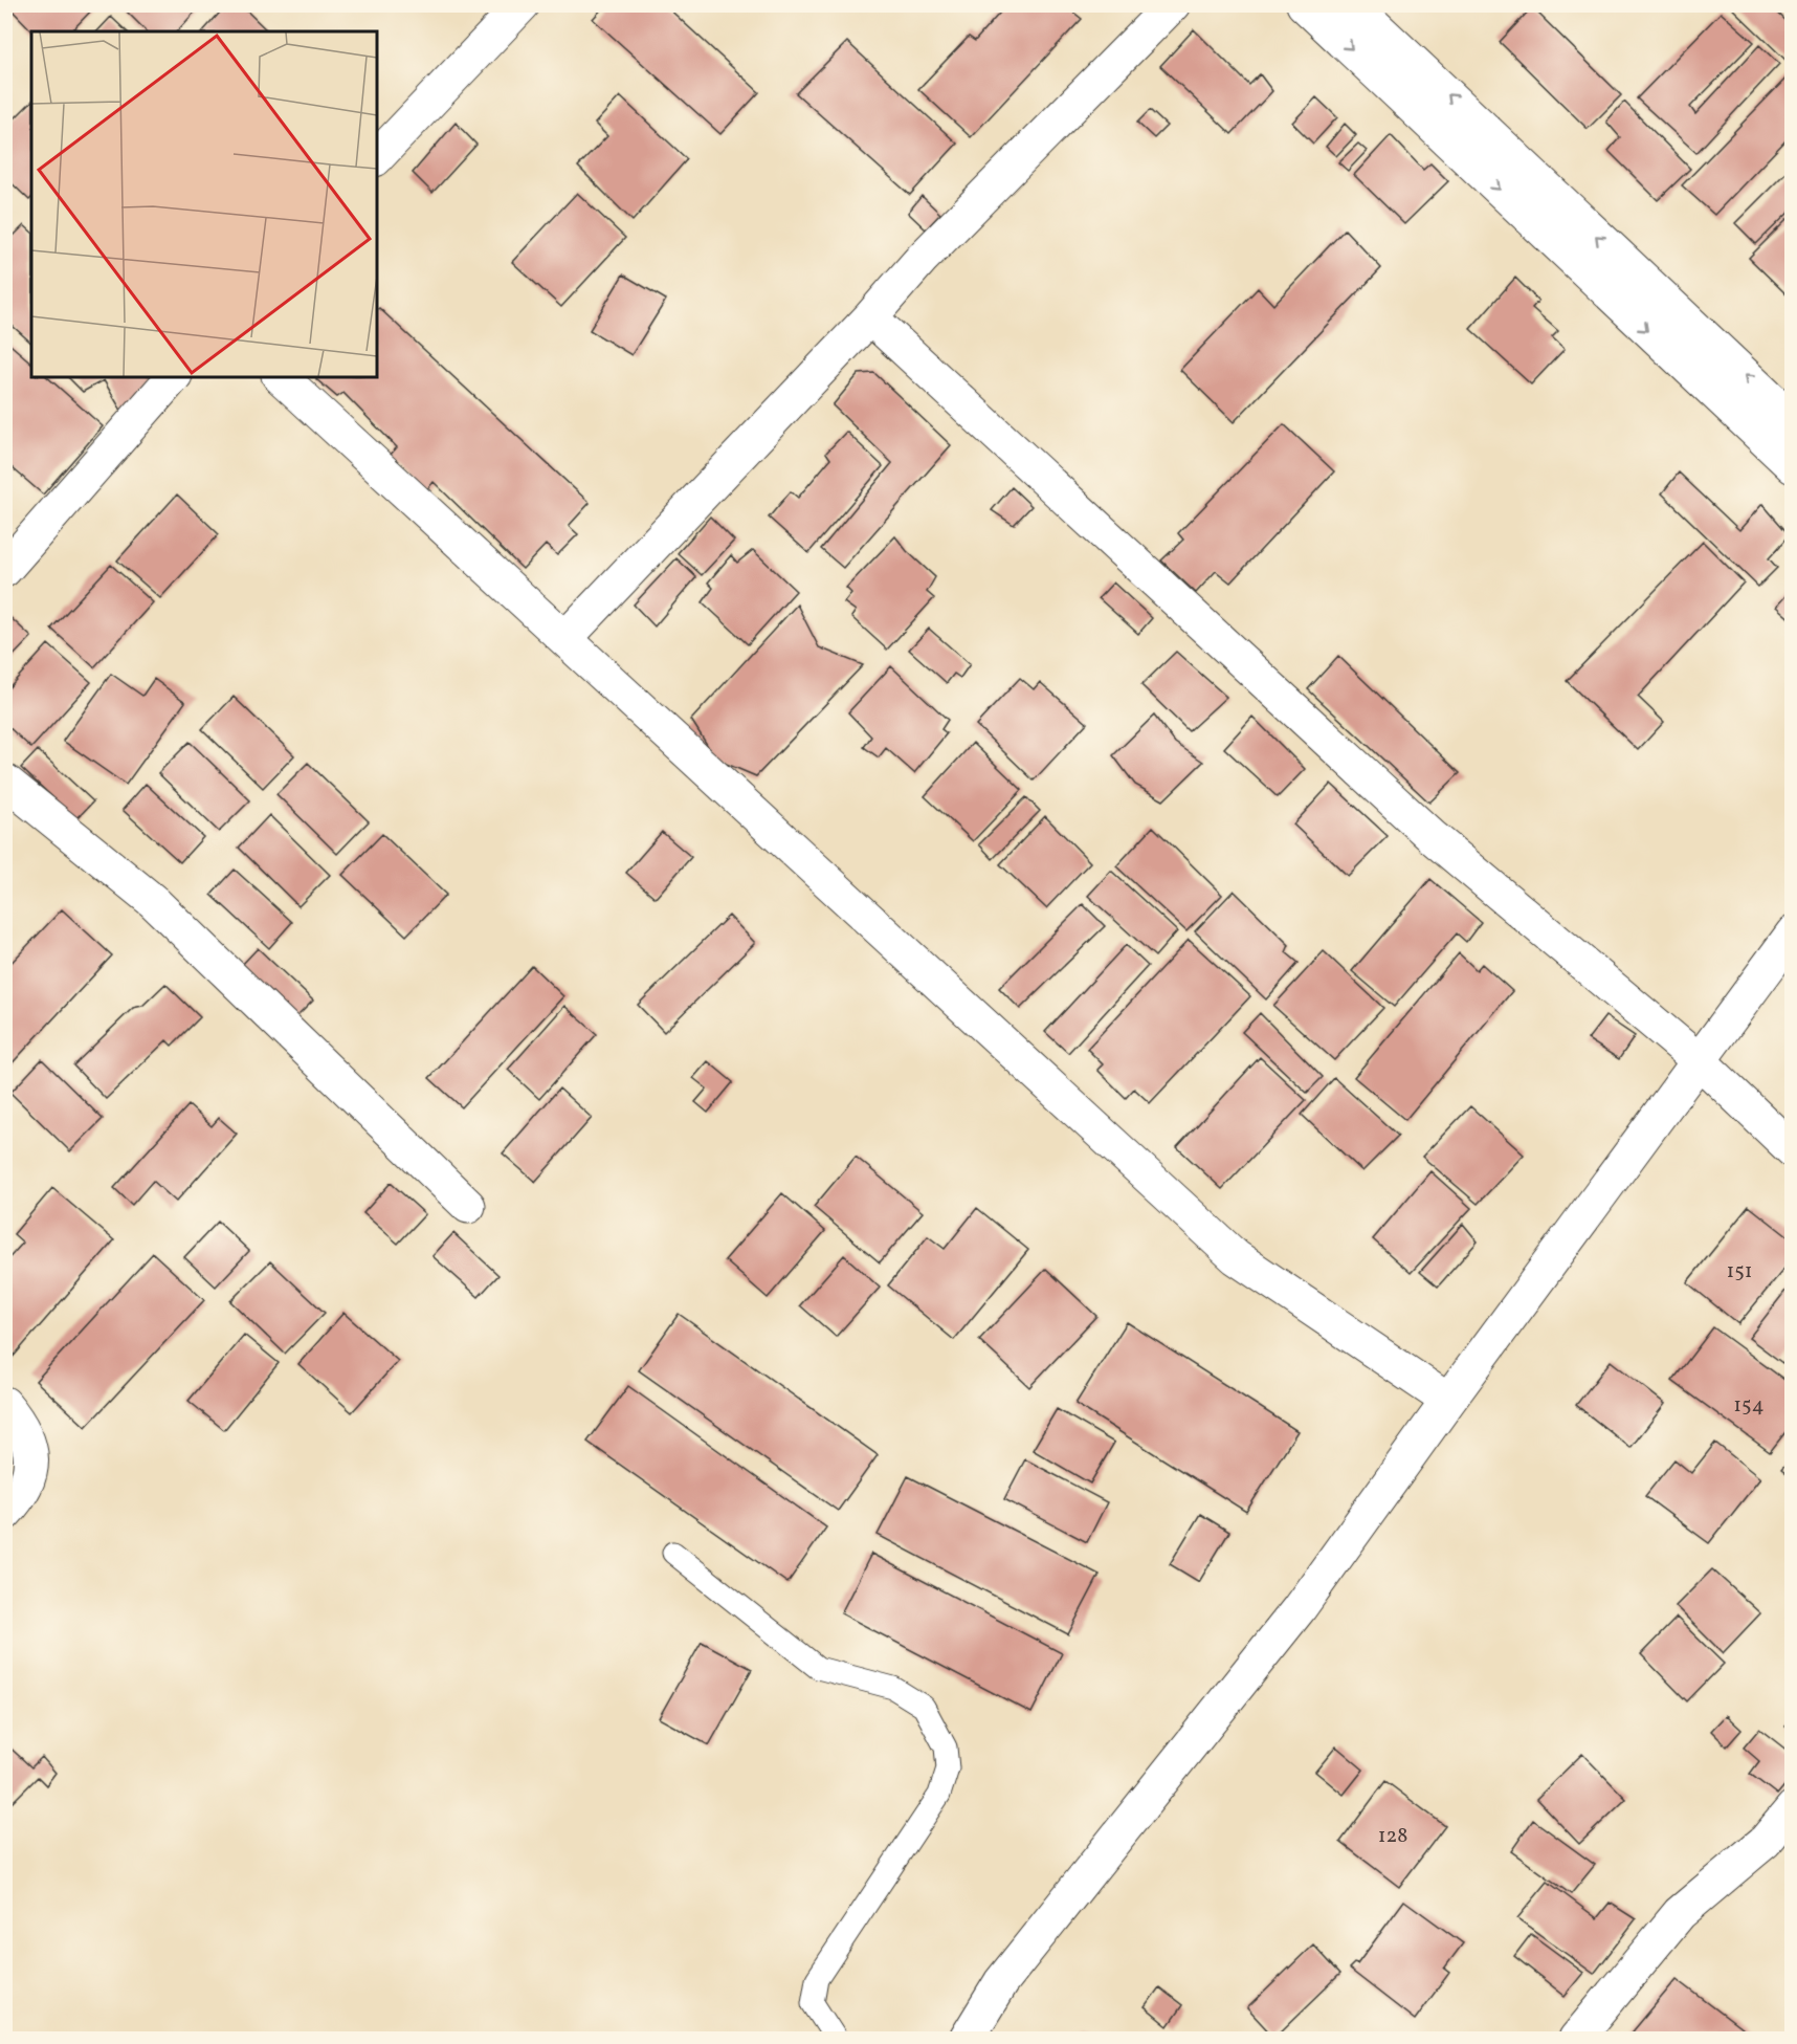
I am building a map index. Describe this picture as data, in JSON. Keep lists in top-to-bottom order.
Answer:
{
  "house_numbers": ["151", "154", "128"]
}
